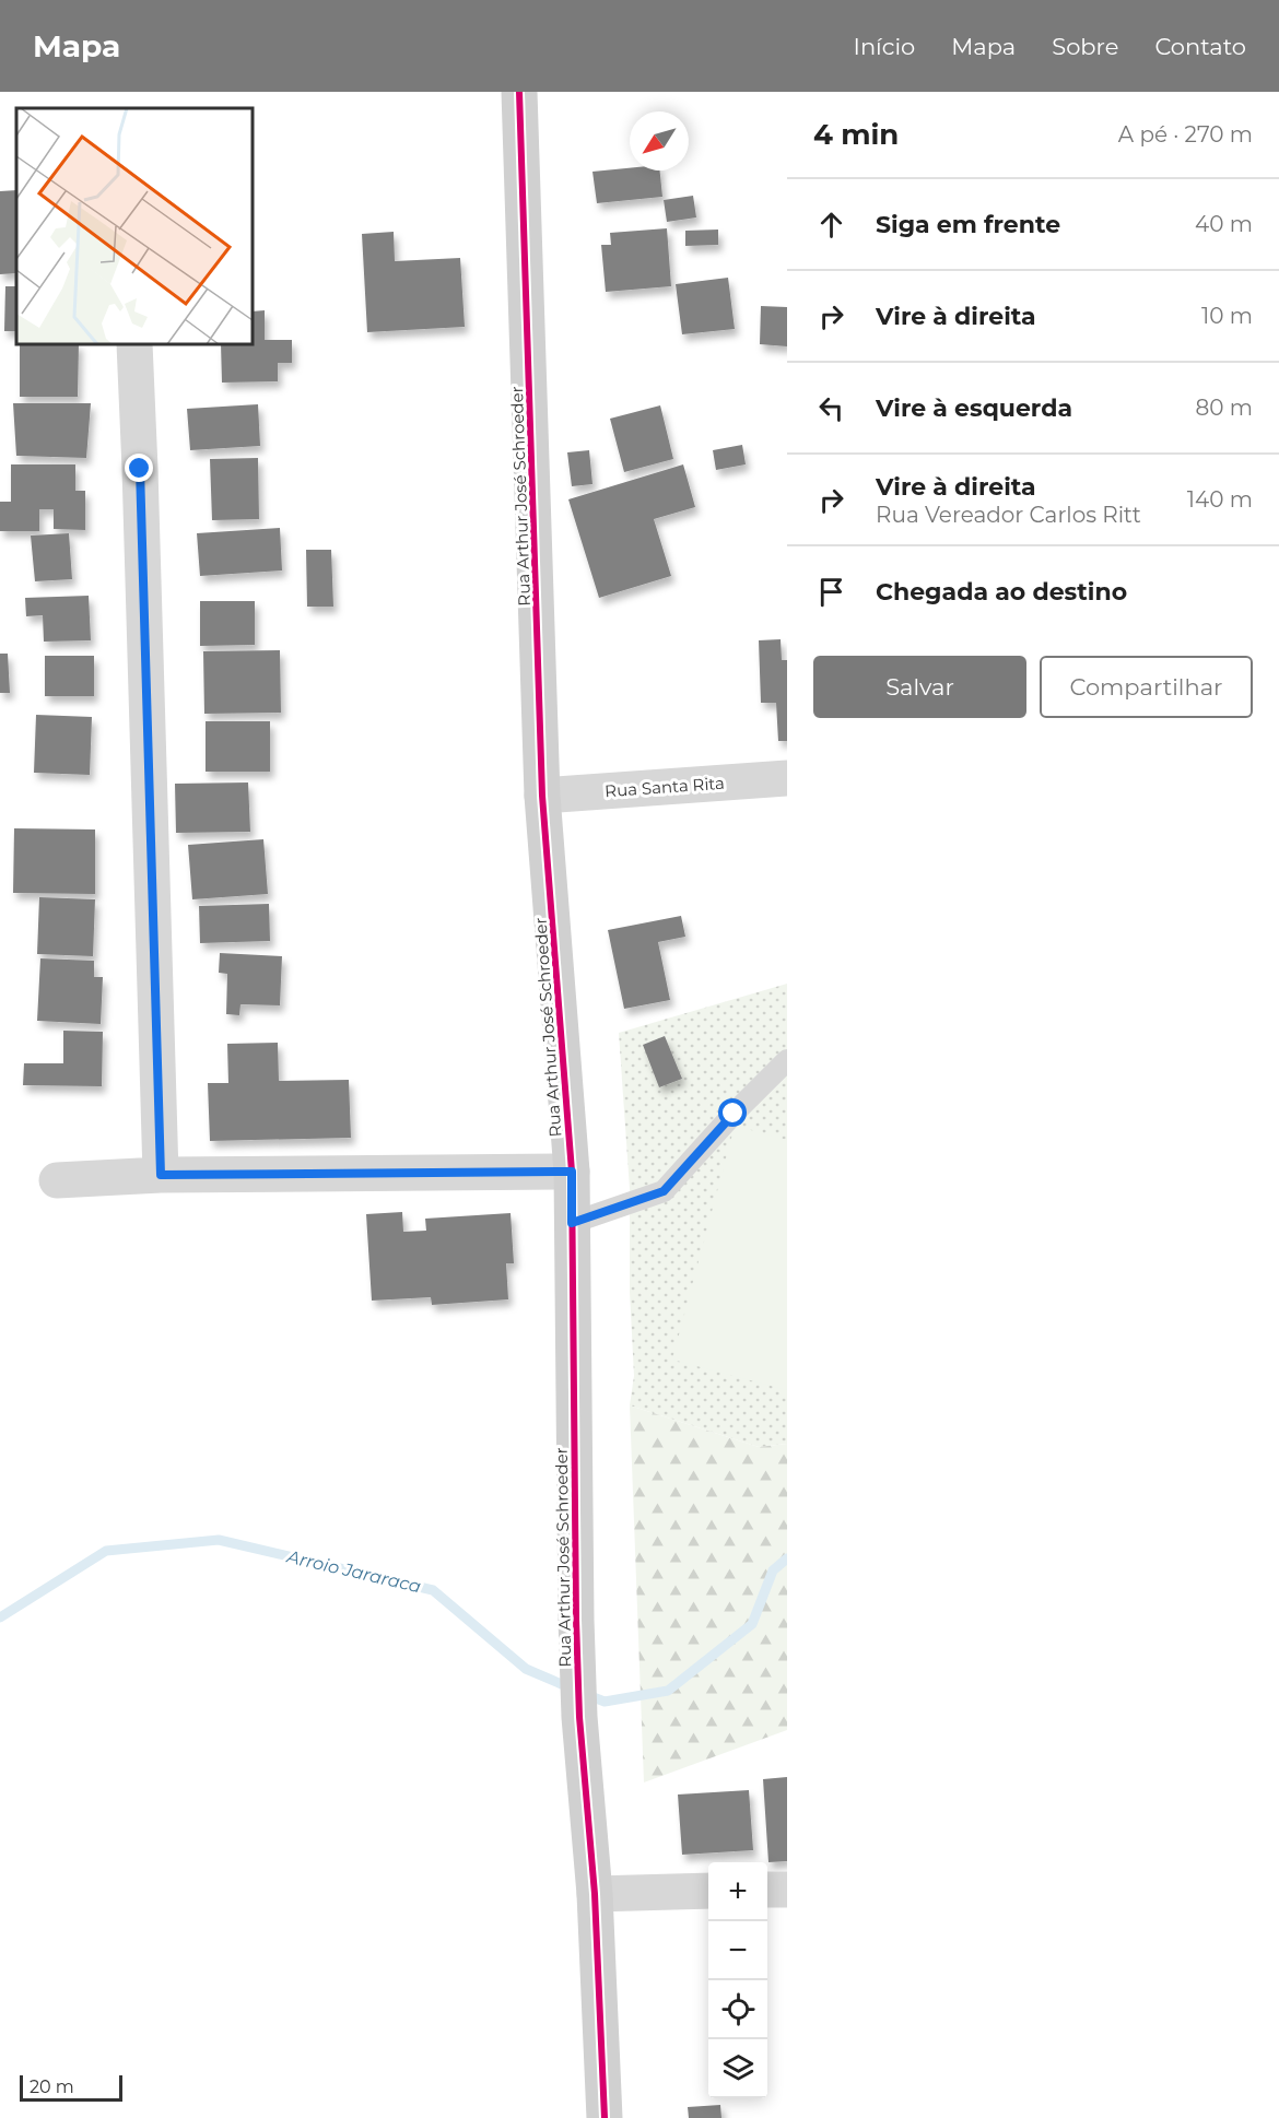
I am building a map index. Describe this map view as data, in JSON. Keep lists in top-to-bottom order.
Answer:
{
  "streets": {
    "street": ["Rua Arthur José Schroeder", "Rua Santa Rita"]
  },
  "crossings": [
    ["Rua Arthur José Schroeder", "Rua Santa Rita"]
  ],
  "water": ["Arroio Jararaca"],
  "scale_bar": "20 m",
  "north": "bottom left",
  "page": {
    "header": "Mapa",
    "nav": [
      "Início",
      "Mapa",
      "Sobre",
      "Contato"
    ],
    "heading": ["4 min", "A pé · 270 m"],
    "list": [
      ["Siga em frente", "40 m"],
      ["Vire à direita", "10 m"],
      ["Vire à esquerda", "80 m"],
      ["Vire à direita", "Rua Vereador Carlos Ritt", "140 m"],
      "Chegada ao destino"
    ],
    "buttons": ["Salvar", "Compartilhar"],
    "map_buttons": ["+", "−"],
    "scale": "20 m"
  }
}
